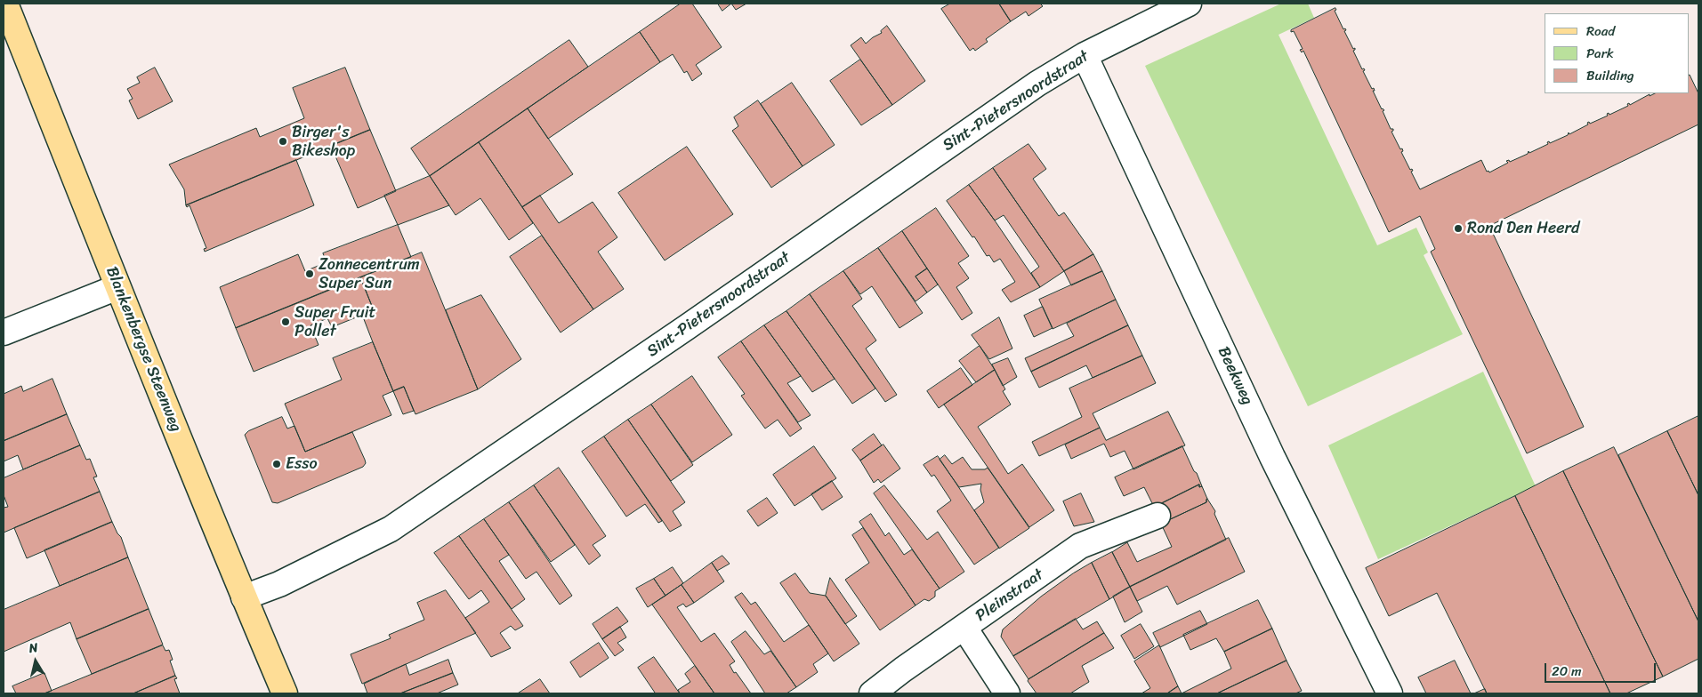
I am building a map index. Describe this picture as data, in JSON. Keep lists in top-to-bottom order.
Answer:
{
  "streets": {
    "main road": ["Blankenbergse Steenweg"],
    "street": ["Sint-Pietersnoordstraat", "Beekweg", "Pleinstraat"]
  },
  "crossings": [
    ["Sint-Pietersnoordstraat", "Blankenbergse Steenweg"],
    ["Sint-Pietersnoordstraat", "Beekweg"]
  ],
  "places": [
    "Birger's Bikeshop",
    "Rond Den Heerd",
    "Zonnecentrum Super Sun",
    "Super Fruit Pollet",
    "Esso"
  ],
  "legend": ["Road", "Park", "Building"],
  "scale_bar": "20 m",
  "north": "top"
}
